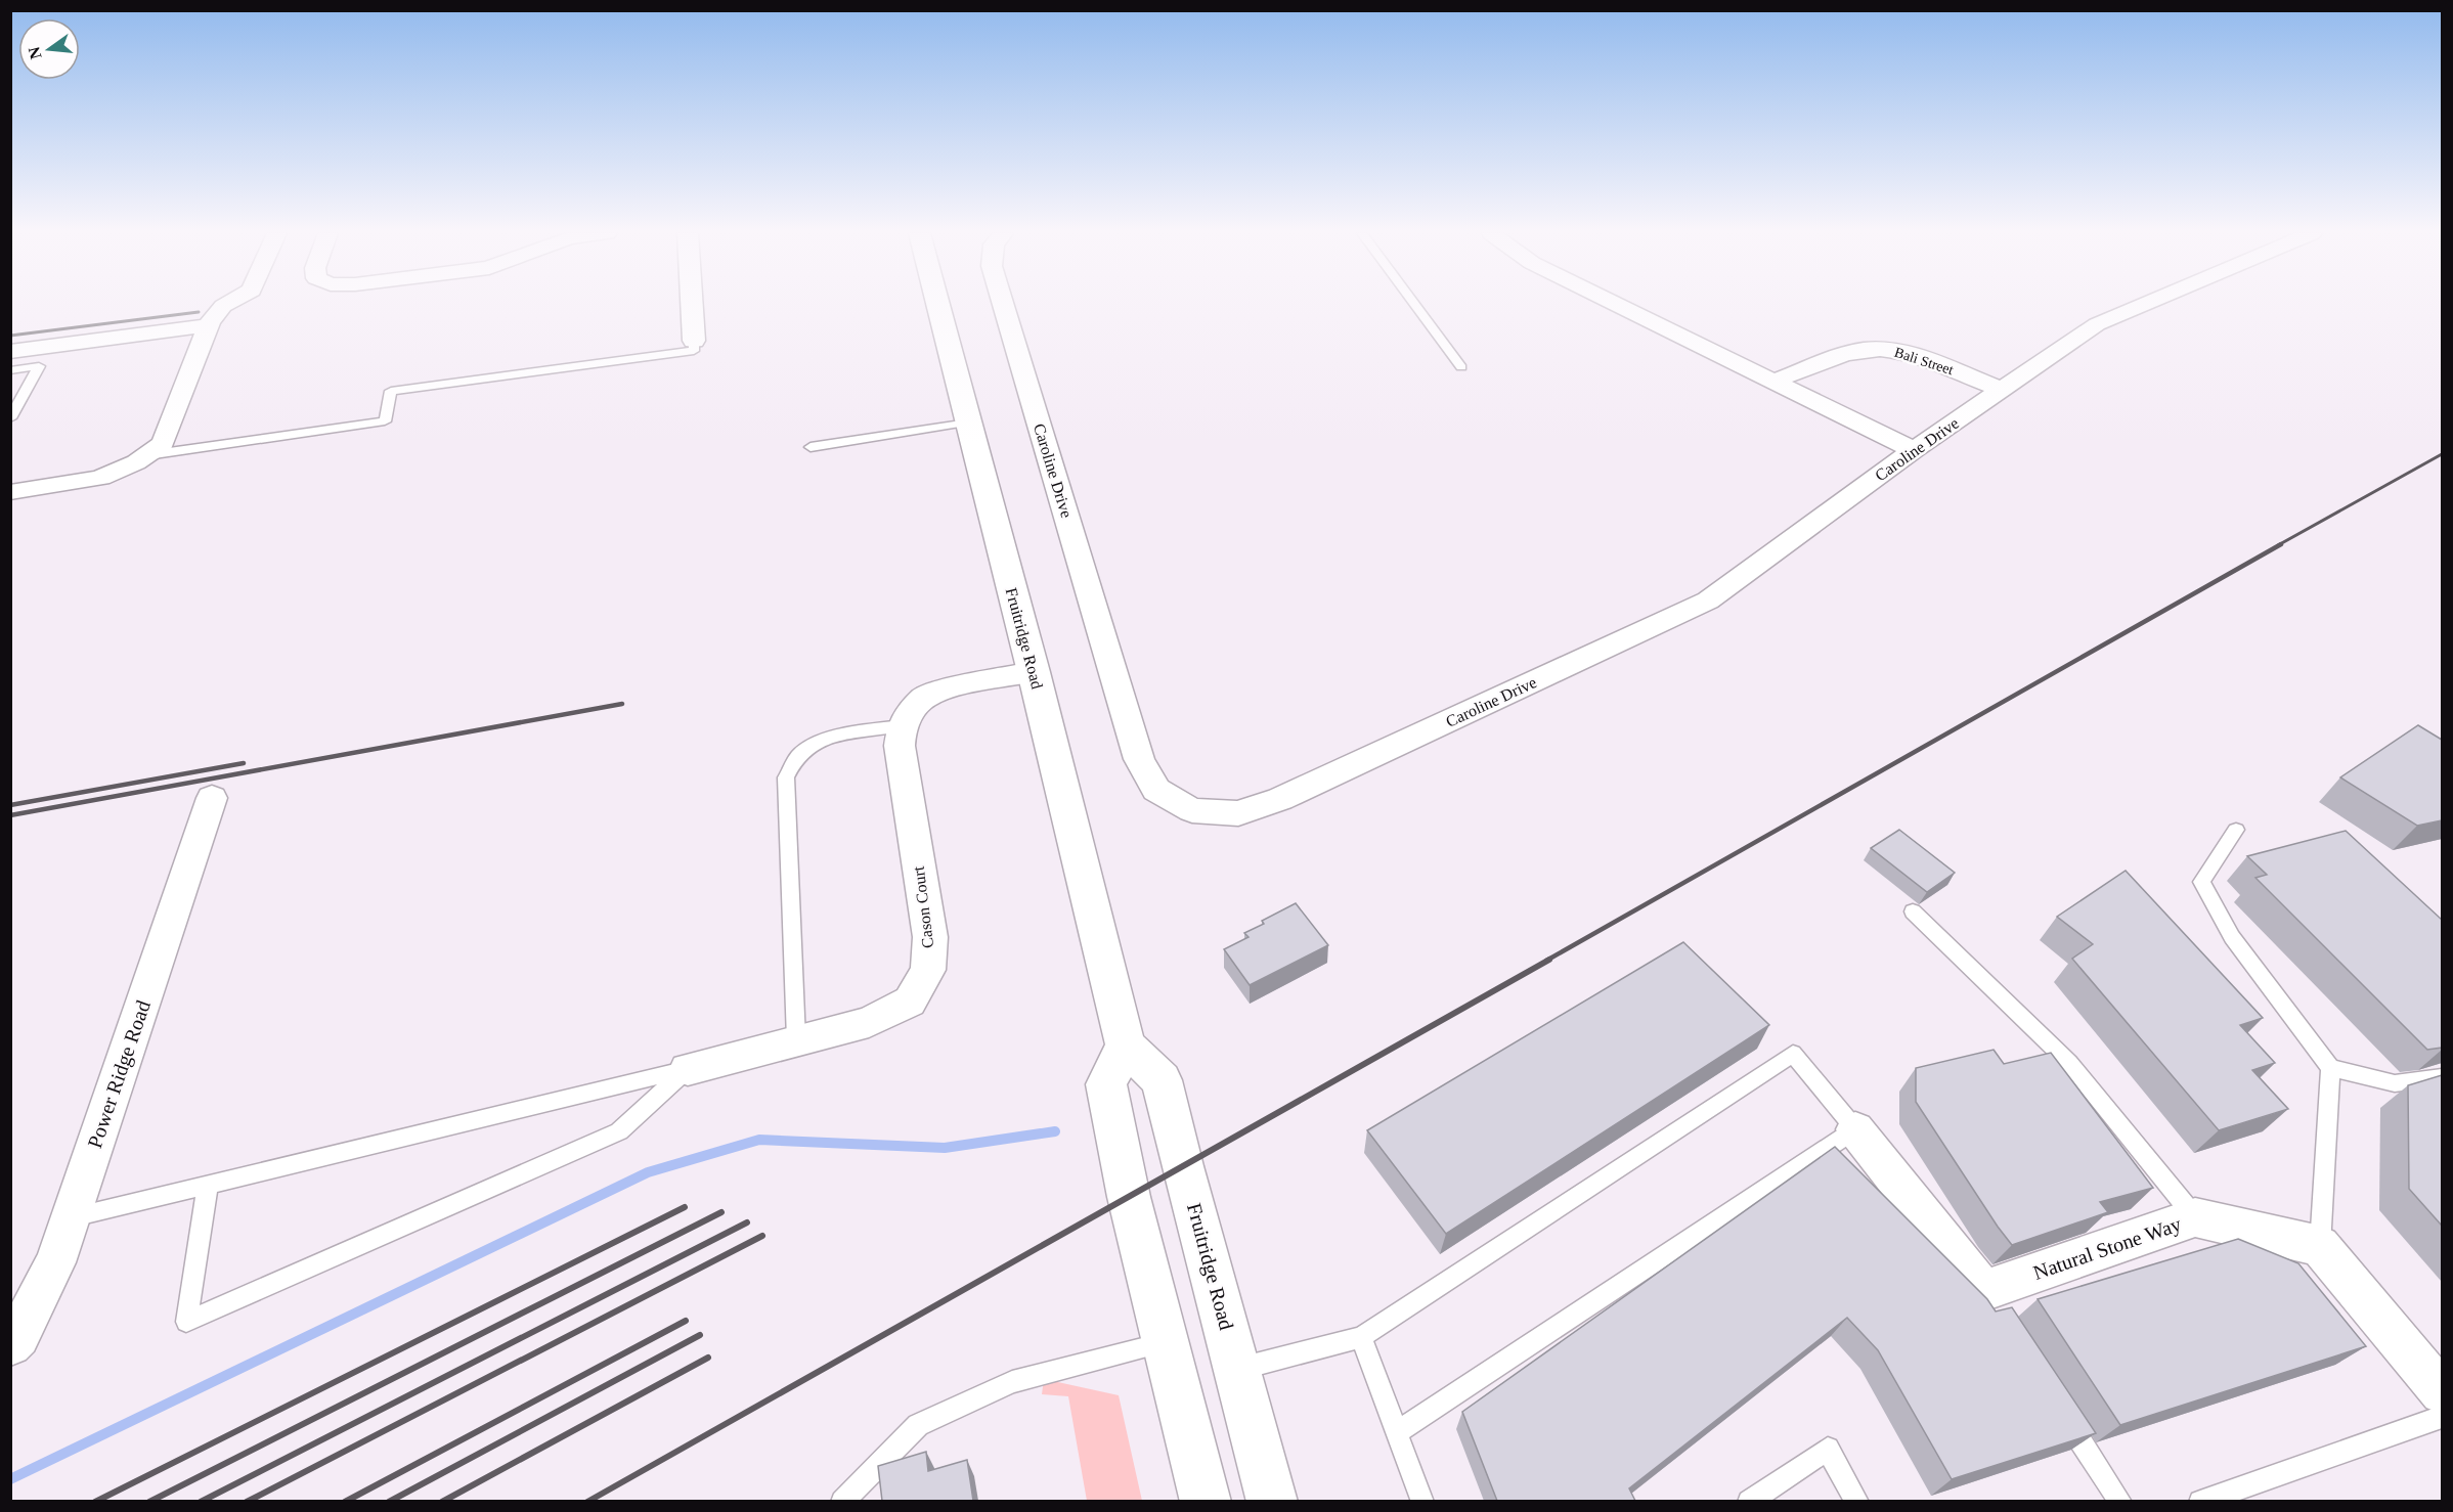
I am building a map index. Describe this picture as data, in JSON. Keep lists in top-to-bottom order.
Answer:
{
  "streets": {
    "main road": ["Fruitridge Road"],
    "street": [
      "Bali Street",
      "Caroline Drive",
      "Cason Court",
      "Power Ridge Road",
      "Natural Stone Way"
    ]
  },
  "crossings": [
    ["Bali Street", "Caroline Drive"]
  ],
  "north": "left"
}
